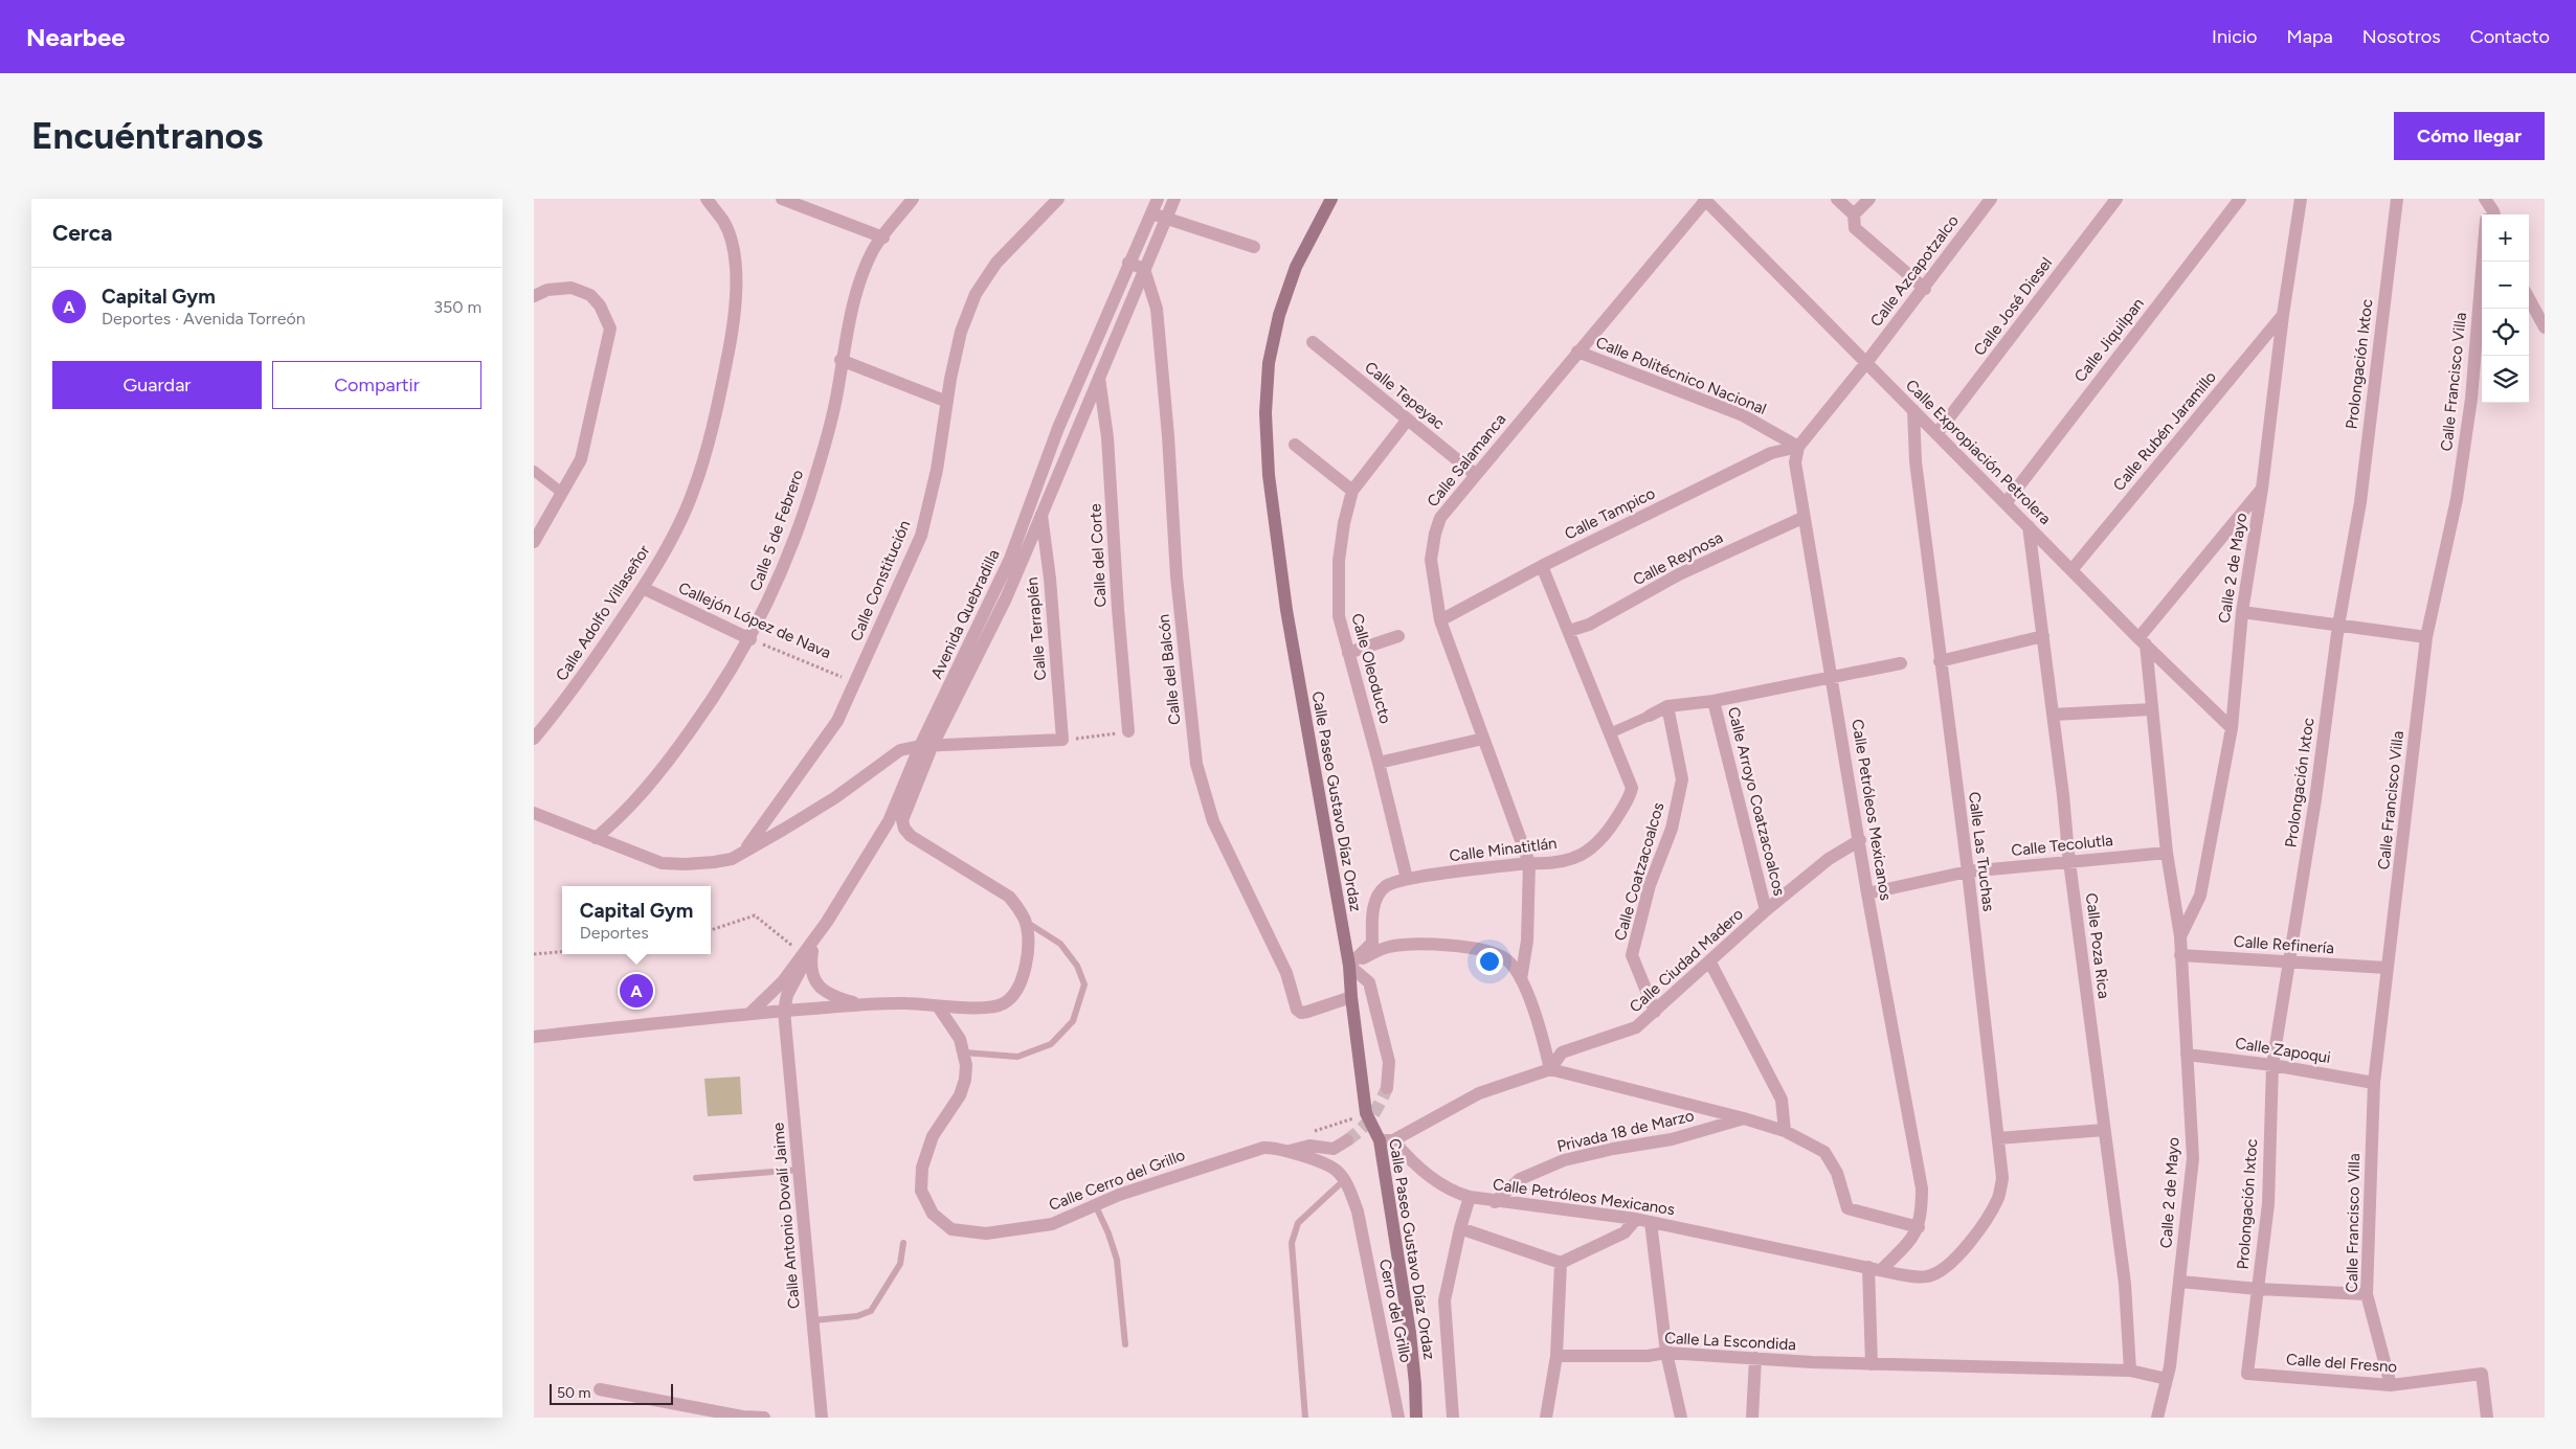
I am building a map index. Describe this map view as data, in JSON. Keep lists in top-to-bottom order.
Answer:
{
  "streets": {
    "main road": ["Calle Paseo Gustavo Díaz Ordaz"],
    "street": [
      "Calle Azcapotzalco",
      "Calle José Diesel",
      "Calle Jiquilpan",
      "Prolongación Ixtoc",
      "Calle Politécnico Nacional",
      "Calle Francisco Villa",
      "Calle Tepeyac",
      "Calle Rubén Jaramillo",
      "Calle Expropiación Petrolera",
      "Calle Salamanca",
      "Calle Tampico",
      "Calle 5 de Febrero",
      "Calle del Corte",
      "Calle Reynosa",
      "Calle 2 de Mayo",
      "Calle Constitución",
      "Calle Adolfo Villaseñor",
      "Avenida Quebradilla",
      "Callejón López de Nava",
      "Calle Terraplén",
      "Calle Oleoducto",
      "Calle del Balcón",
      "Calle Arroyo Coatzacoalcos",
      "Calle Petróleos Mexicanos",
      "Calle Tecolutla",
      "Calle Minatitlán",
      "Calle Las Truchas",
      "Calle Coatzacoalcos",
      "Calle Refinería",
      "Calle Poza Rica",
      "Calle Ciudad Madero",
      "Calle Zapoqui",
      "Privada 18 de Marzo",
      "Calle Cerro del Grillo",
      "Calle Antonio Dovalí Jaime",
      "Cerro del Grillo",
      "Calle La Escondida",
      "Calle del Fresno"
    ]
  },
  "crossings": [
    ["Calle Azcapotzalco", "Calle Expropiación Petrolera"],
    ["Calle José Diesel", "Calle Expropiación Petrolera"],
    ["Calle Jiquilpan", "Calle Expropiación Petrolera"],
    ["Prolongación Ixtoc", "Calle Refinería"],
    ["Prolongación Ixtoc", "Calle Zapoqui"],
    ["Prolongación Ixtoc", "Calle del Fresno"],
    ["Calle Politécnico Nacional", "Calle Salamanca"],
    ["Calle Politécnico Nacional", "Calle Tampico"],
    ["Calle Politécnico Nacional", "Calle Petróleos Mexicanos"],
    ["Calle Francisco Villa", "Calle Refinería"],
    ["Calle Francisco Villa", "Calle Zapoqui"],
    ["Calle Francisco Villa", "Calle del Fresno"],
    ["Calle Tepeyac", "Calle Salamanca"],
    ["Calle Tepeyac", "Calle Oleoducto"],
    ["Calle Rubén Jaramillo", "Calle Expropiación Petrolera"],
    ["Calle Rubén Jaramillo", "Calle 2 de Mayo"],
    ["Calle Expropiación Petrolera", "Calle Salamanca"],
    ["Calle Expropiación Petrolera", "Calle 2 de Mayo"],
    ["Calle Expropiación Petrolera", "Calle Las Truchas"],
    ["Calle Expropiación Petrolera", "Calle Poza Rica"],
    ["Calle Salamanca", "Calle Tampico"],
    ["Calle Salamanca", "Calle Minatitlán"],
    ["Calle Tampico", "Calle Petróleos Mexicanos"],
    ["Calle Tampico", "Calle Minatitlán"],
    ["Calle 5 de Febrero", "Callejón López de Nava"],
    ["Calle del Corte", "Avenida Quebradilla"],
    ["Calle Reynosa", "Calle Petróleos Mexicanos"],
    ["Calle Reynosa", "Calle Minatitlán"],
    ["Calle 2 de Mayo", "Calle Tecolutla"],
    ["Calle 2 de Mayo", "Calle Refinería"],
    ["Calle 2 de Mayo", "Calle Zapoqui"],
    ["Calle 2 de Mayo", "Calle La Escondida"],
    ["Calle Constitución", "Callejón López de Nava"],
    ["Calle Adolfo Villaseñor", "Callejón López de Nava"],
    ["Avenida Quebradilla", "Calle Terraplén"],
    ["Avenida Quebradilla", "Calle del Balcón"],
    ["Calle Oleoducto", "Calle Minatitlán"],
    ["Calle del Balcón", "Calle Paseo Gustavo Díaz Ordaz"],
    ["Calle Paseo Gustavo Díaz Ordaz", "Calle Petróleos Mexicanos"],
    ["Calle Paseo Gustavo Díaz Ordaz", "Calle Minatitlán"],
    ["Calle Paseo Gustavo Díaz Ordaz", "Calle Ciudad Madero"],
    ["Calle Arroyo Coatzacoalcos", "Calle Ciudad Madero"],
    ["Calle Petróleos Mexicanos", "Calle Tecolutla"],
    ["Calle Petróleos Mexicanos", "Calle Las Truchas"],
    ["Calle Petróleos Mexicanos", "Calle Ciudad Madero"],
    ["Calle Petróleos Mexicanos", "Privada 18 de Marzo"],
    ["Calle Tecolutla", "Calle Las Truchas"],
    ["Calle Tecolutla", "Calle Poza Rica"],
    ["Calle Coatzacoalcos", "Calle Ciudad Madero"],
    ["Calle Poza Rica", "Calle La Escondida"],
    ["Calle Cerro del Grillo", "Cerro del Grillo"]
  ],
  "scale_bar": "50 m",
  "page": {
    "header": "Nearbee",
    "nav": [
      "Inicio",
      "Mapa",
      "Nosotros",
      "Contacto"
    ],
    "buttons": [
      "Cómo llegar",
      ["Guardar", "Compartir"]
    ],
    "title": "Encuéntranos",
    "heading": "Cerca",
    "map_buttons": ["+", "−"],
    "list": [
      {
        "mark": "A",
        "name": "Capital Gym",
        "note": "Deportes · Avenida Torreón",
        "value": "350 m"
      }
    ],
    "popup": ["Capital Gym", "Deportes"],
    "pins": "A",
    "scale": "50 m"
  }
}
